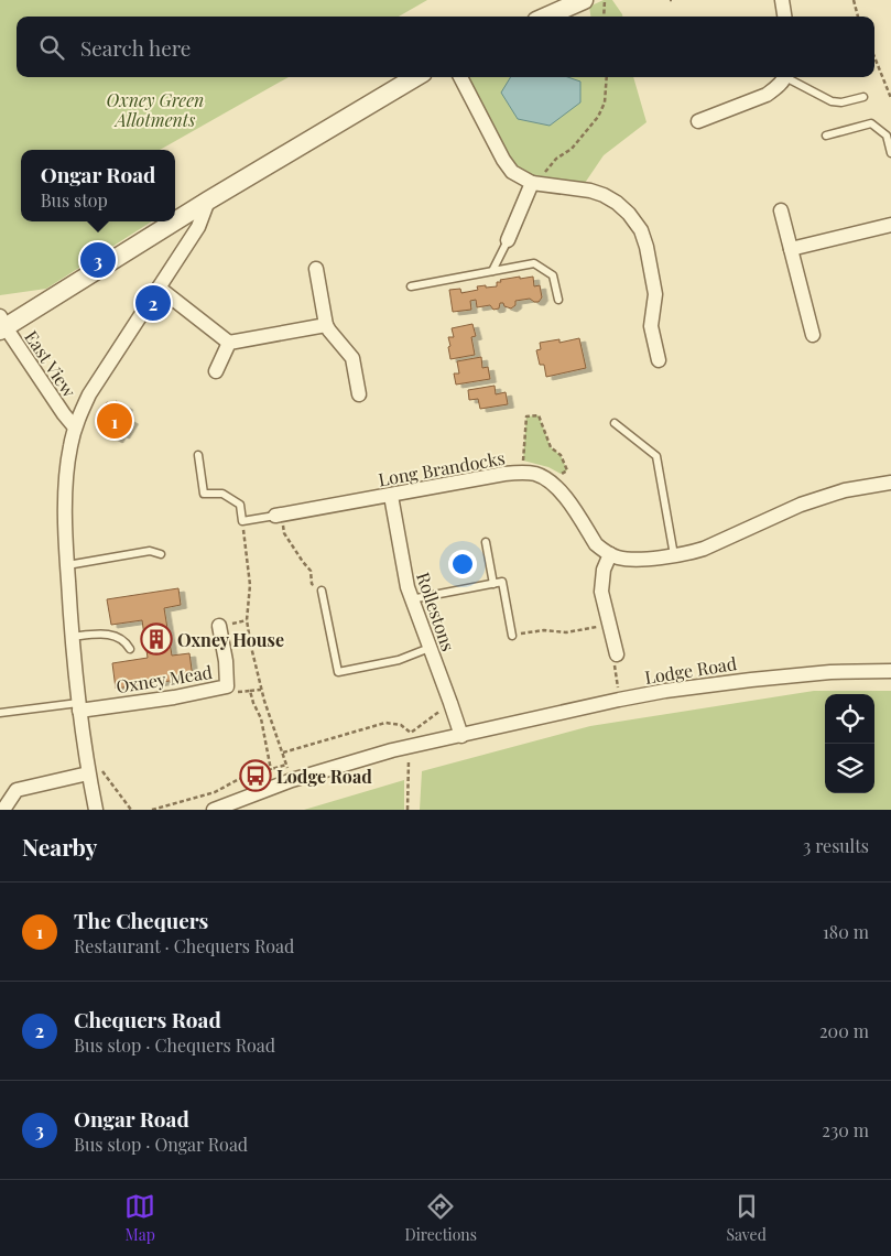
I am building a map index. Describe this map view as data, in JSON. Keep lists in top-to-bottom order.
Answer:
{
  "streets": {
    "street": [
      "East View",
      "Long Brandocks",
      "Rollestons",
      "Lodge Road",
      "Oxney Mead"
    ]
  },
  "crossings": [
    ["Long Brandocks", "Rollestons"],
    ["Rollestons", "Lodge Road"]
  ],
  "parks": ["Oxney Green Allotments"],
  "places": {
    "building": ["Oxney House"],
    "bus stop": ["Lodge Road"]
  },
  "page": {
    "search": "Search here",
    "popup": ["Ongar Road", "Bus stop"],
    "pins": ["3", "2", "1"],
    "heading": ["Nearby", "3 results"],
    "list": [
      {
        "mark": "1",
        "name": "The Chequers",
        "note": "Restaurant · Chequers Road",
        "value": "180 m"
      },
      {
        "mark": "2",
        "name": "Chequers Road",
        "note": "Bus stop · Chequers Road",
        "value": "200 m"
      },
      {
        "mark": "3",
        "name": "Ongar Road",
        "note": "Bus stop · Ongar Road",
        "value": "230 m"
      }
    ],
    "nav": ["Map", "Directions", "Saved"]
  }
}
